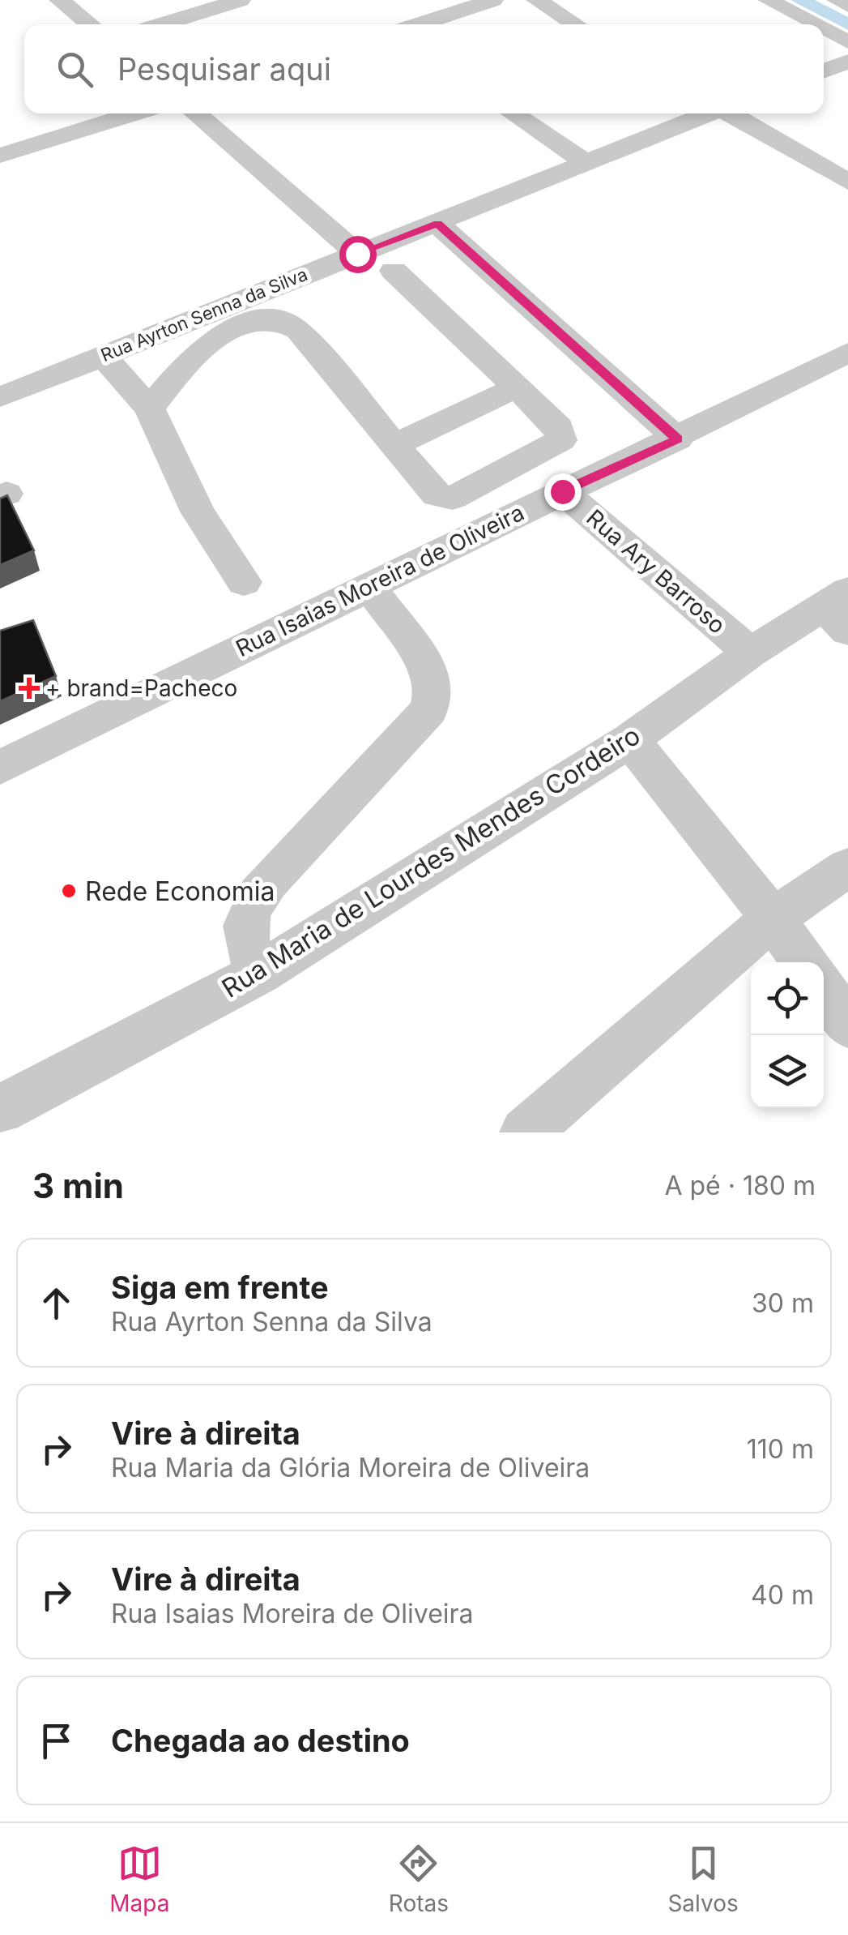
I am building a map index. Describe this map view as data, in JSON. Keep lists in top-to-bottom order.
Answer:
{
  "streets": {
    "street": [
      "Rua Ayrton Senna da Silva",
      "Rua Ary Barroso",
      "Rua Isaias Moreira de Oliveira",
      "Rua Maria de Lourdes Mendes Cordeiro"
    ]
  },
  "crossings": [
    ["Rua Ary Barroso", "Rua Isaias Moreira de Oliveira"],
    ["Rua Ary Barroso", "Rua Maria de Lourdes Mendes Cordeiro"]
  ],
  "places": {
    "health": ["+ brand=Pacheco"],
    "other": ["Rede Economia"]
  },
  "page": {
    "search": "Pesquisar aqui",
    "heading": ["3 min", "A pé · 180 m"],
    "list": [
      ["Siga em frente", "Rua Ayrton Senna da Silva", "30 m"],
      ["Vire à direita", "Rua Maria da Glória Moreira de Oliveira", "110 m"],
      ["Vire à direita", "Rua Isaias Moreira de Oliveira", "40 m"],
      "Chegada ao destino"
    ],
    "nav": ["Mapa", "Rotas", "Salvos"]
  }
}
